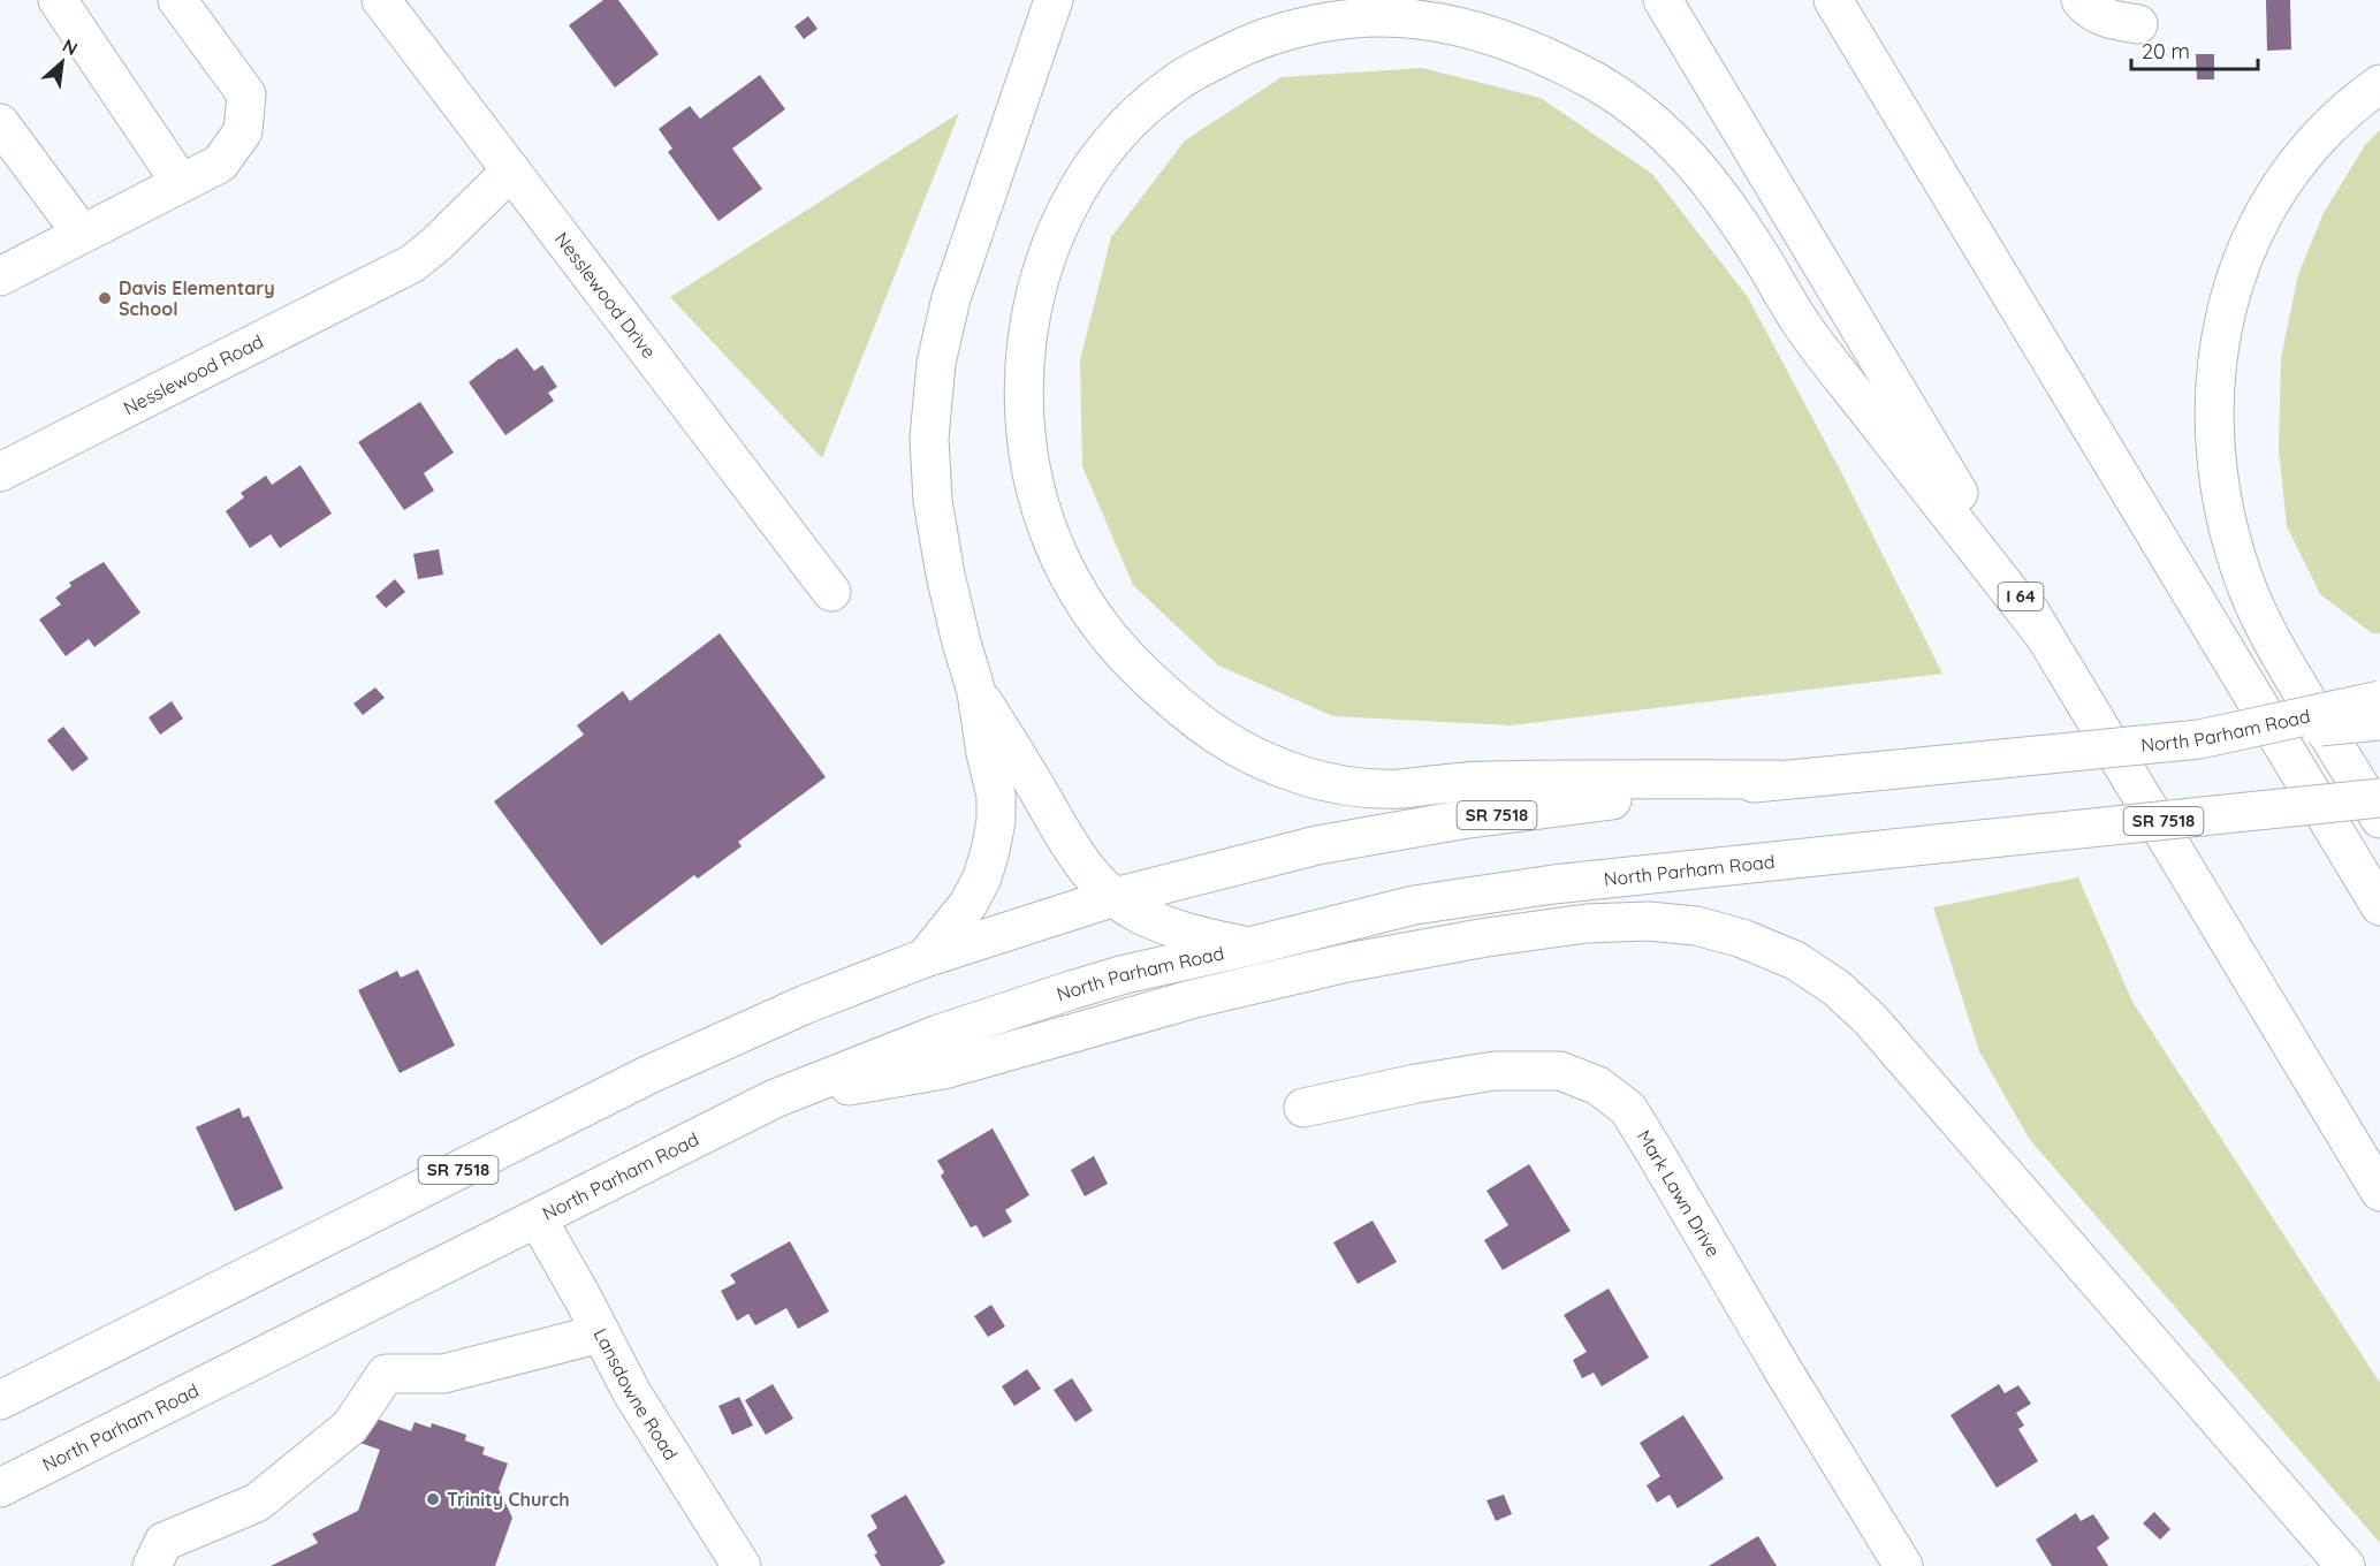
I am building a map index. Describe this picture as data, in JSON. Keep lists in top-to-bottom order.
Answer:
{
  "streets": {
    "main road": [
      "Nesslewood Drive",
      "Nesslewood Road",
      "I 64",
      "North Parham Road",
      "SR 7518",
      "Mark Lawn Drive",
      "Lansdowne Road"
    ]
  },
  "crossings": [
    ["Nesslewood Drive", "Nesslewood Road"],
    ["North Parham Road", "Lansdowne Road"]
  ],
  "places": ["Davis Elementary School", "Trinity Church"],
  "scale_bar": "20 m",
  "north": "top right"
}
